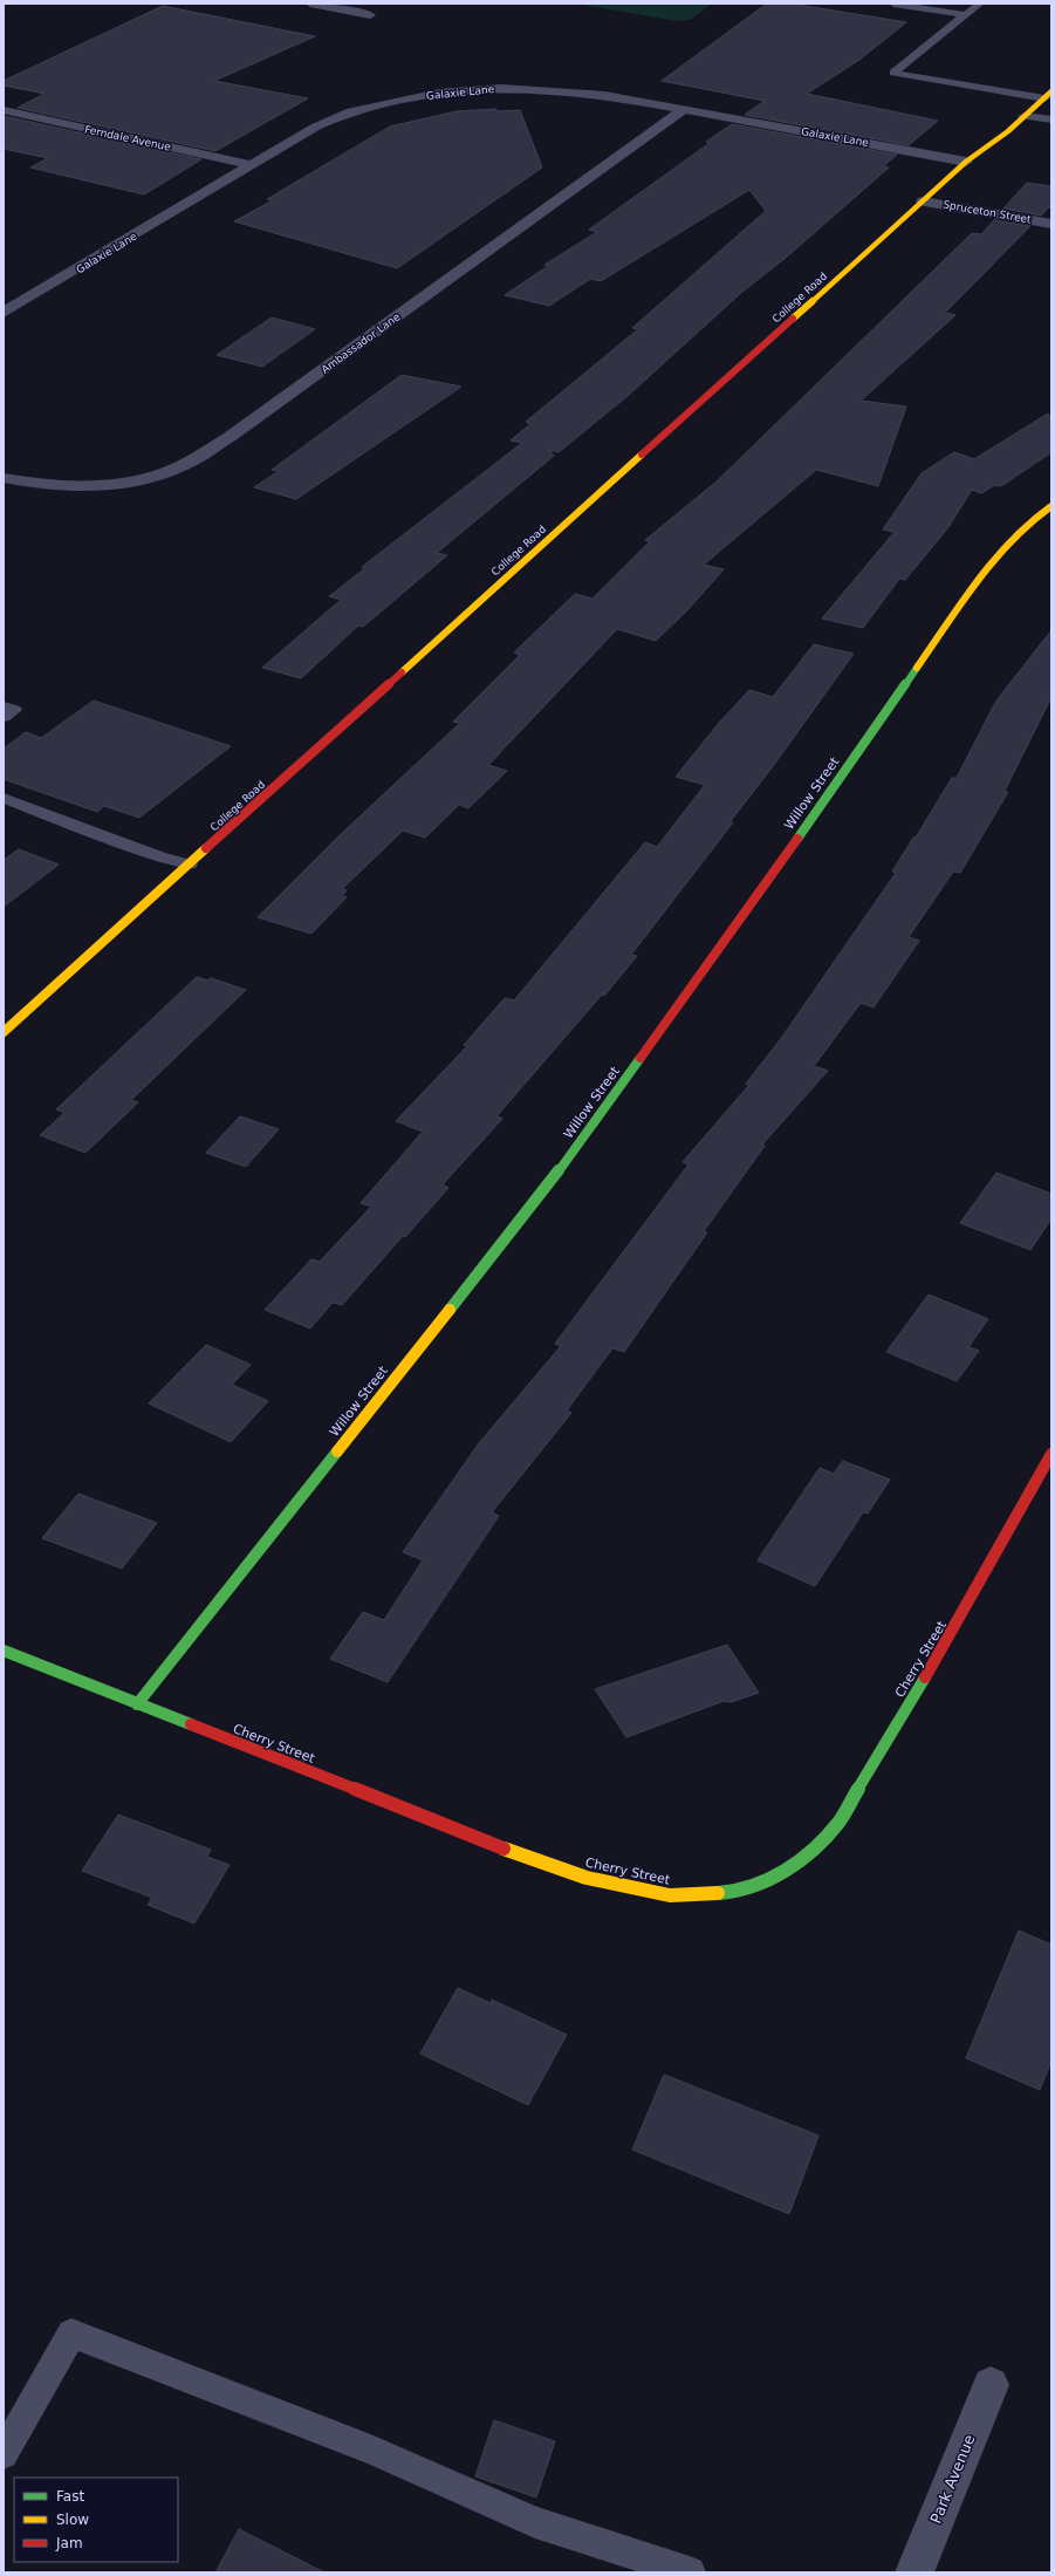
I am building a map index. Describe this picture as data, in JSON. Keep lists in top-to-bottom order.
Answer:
{
  "streets": {
    "street": [
      "Galaxie Lane",
      "Ferndale Avenue",
      "Spruceton Street",
      "College Road",
      "Ambassador Lane",
      "Willow Street",
      "Cherry Street",
      "Park Avenue"
    ]
  },
  "crossings": [
    ["Galaxie Lane", "Ferndale Avenue"],
    ["Galaxie Lane", "College Road"],
    ["Galaxie Lane", "Ambassador Lane"],
    ["Spruceton Street", "College Road"],
    ["Willow Street", "Cherry Street"]
  ],
  "legend": ["Fast", "Slow", "Jam"]
}
